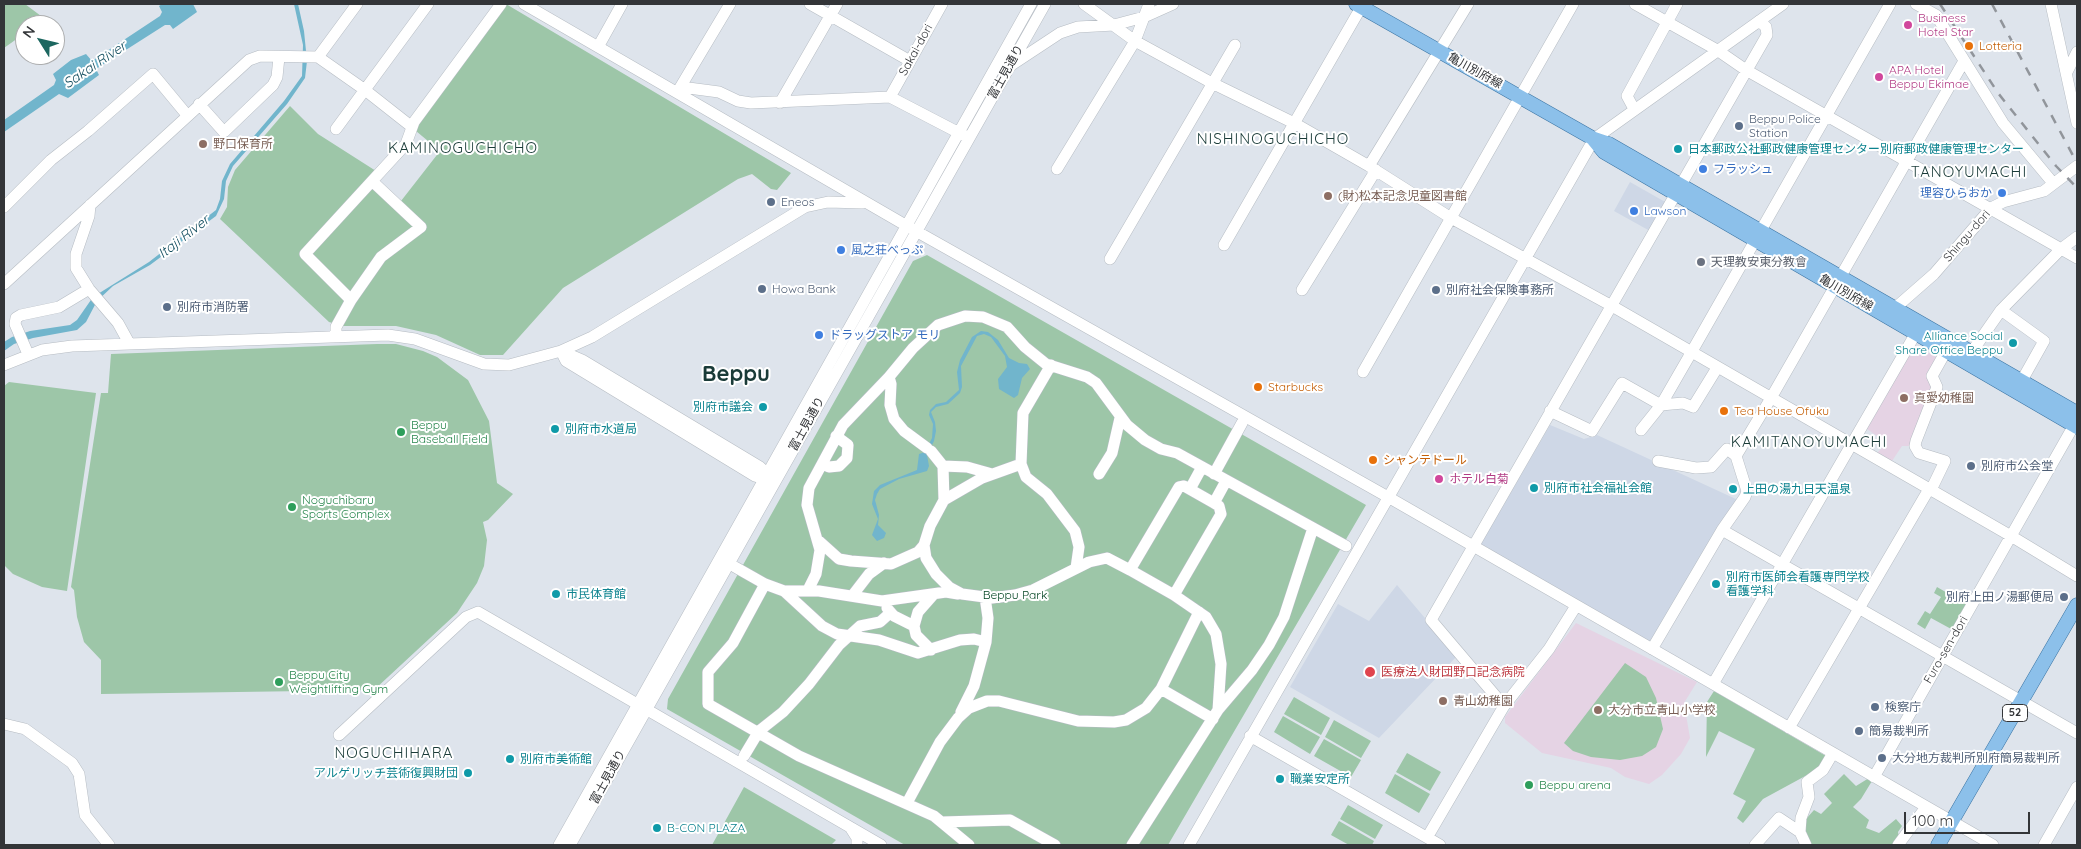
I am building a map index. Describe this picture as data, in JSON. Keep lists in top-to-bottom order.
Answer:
{
  "streets": {
    "main road": ["亀川別府線", "52"],
    "street": [
      "Sakai-dori",
      "富士見通り",
      "Shingu-dori",
      "Furo-sen-dori"
    ]
  },
  "crossings": [
    ["亀川別府線", "Shingu-dori"],
    ["亀川別府線", "Furo-sen-dori"]
  ],
  "districts": [
    "NISHINOGUCHICHO",
    "KAMINOGUCHICHO",
    "TANOYUMACHI",
    "Beppu",
    "KAMITANOYUMACHI",
    "NOGUCHIHARA"
  ],
  "water": ["Sakai River", "Itaji River"],
  "parks": ["Beppu Park"],
  "places": [
    "Business Hotel Star",
    "Lotteria",
    "APA Hotel Beppu Ekimae",
    "Beppu Police Station",
    "野口保育所",
    "日本郵政公社郵政健康管理センター別府郵政健康管理センター",
    "フラッシュ",
    "理容ひらおか",
    "(財)松本記念児童図書館",
    "Eneos",
    "Lawson",
    "風之荘べっぷ",
    "天理教安東分教會",
    "Howa Bank",
    "別府社会保険事務所",
    "別府市消防署",
    "ドラッグストア モリ",
    "Alliance Social Share Office Beppu",
    "Starbucks",
    "真愛幼稚園",
    "別府市議会",
    "Tea House Ofuku",
    "別府市水道局",
    "Beppu Baseball Field",
    "シャンテドール",
    "別府市公会堂",
    "ホテル白菊",
    "別府市社会福祉会館",
    "上田の湯九日天温泉",
    "Noguchibaru Sports Complex",
    "別府市医師会看護専門学校 看護学科",
    "市民体育館",
    "別府上田ノ湯郵便局",
    "医療法人財団野口記念病院",
    "Beppu City Weightlifting Gym",
    "青山幼稚園",
    "検察庁",
    "大分市立青山小学校",
    "簡易裁判所",
    "大分地方裁判所別府簡易裁判所",
    "別府市美術館",
    "アルゲリッチ芸術復興財団",
    "職業安定所",
    "Beppu arena",
    "B-CON PLAZA"
  ],
  "scale_bar": "100 m",
  "north": "top left"
}
